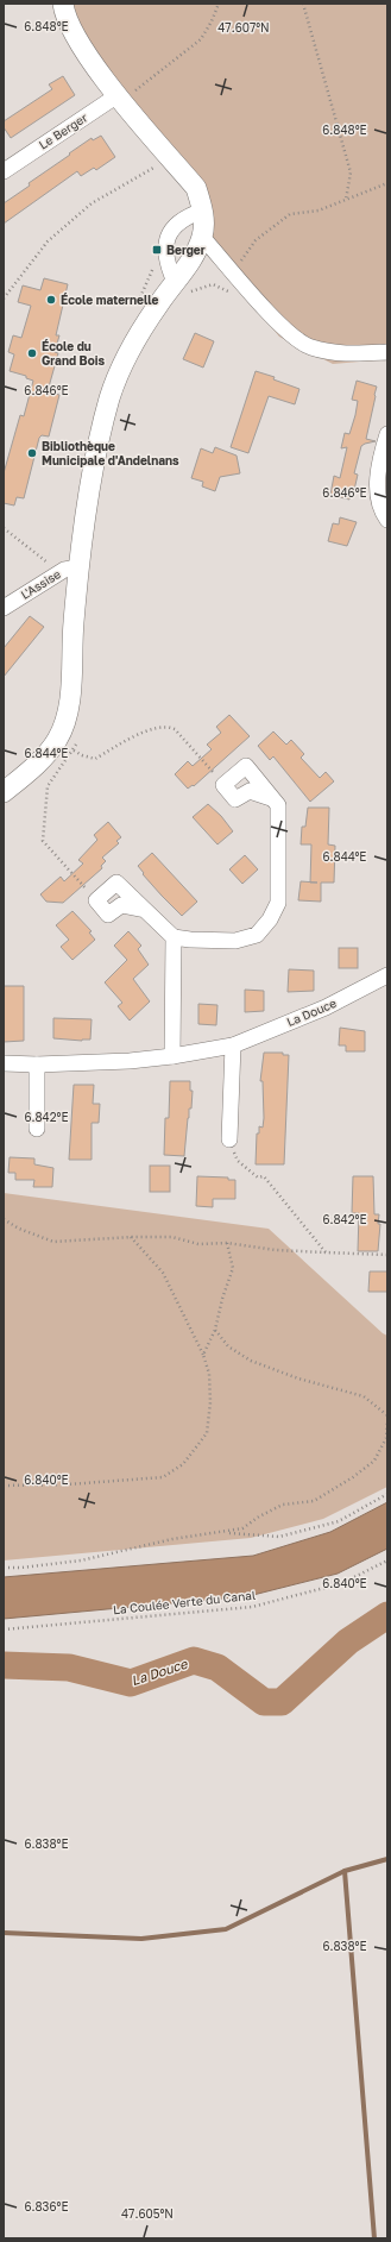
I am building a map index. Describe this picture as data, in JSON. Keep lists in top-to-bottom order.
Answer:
{
  "streets": {
    "street": ["Le Berger", "L'Assise", "La Douce"],
    "path": ["La Coulée Verte du Canal"]
  },
  "water": ["La Douce"],
  "places": {
    "transit": ["Berger"],
    "other": ["École maternelle", "École du Grand Bois", "Bibliothèque Municipale d'Andelnans"]
  },
  "coordinates": [
    "6.848°E",
    "47.607°N",
    "6.846°E",
    "6.844°E",
    "6.842°E",
    "6.840°E",
    "6.838°E",
    "6.836°E",
    "47.605°N"
  ]
}
